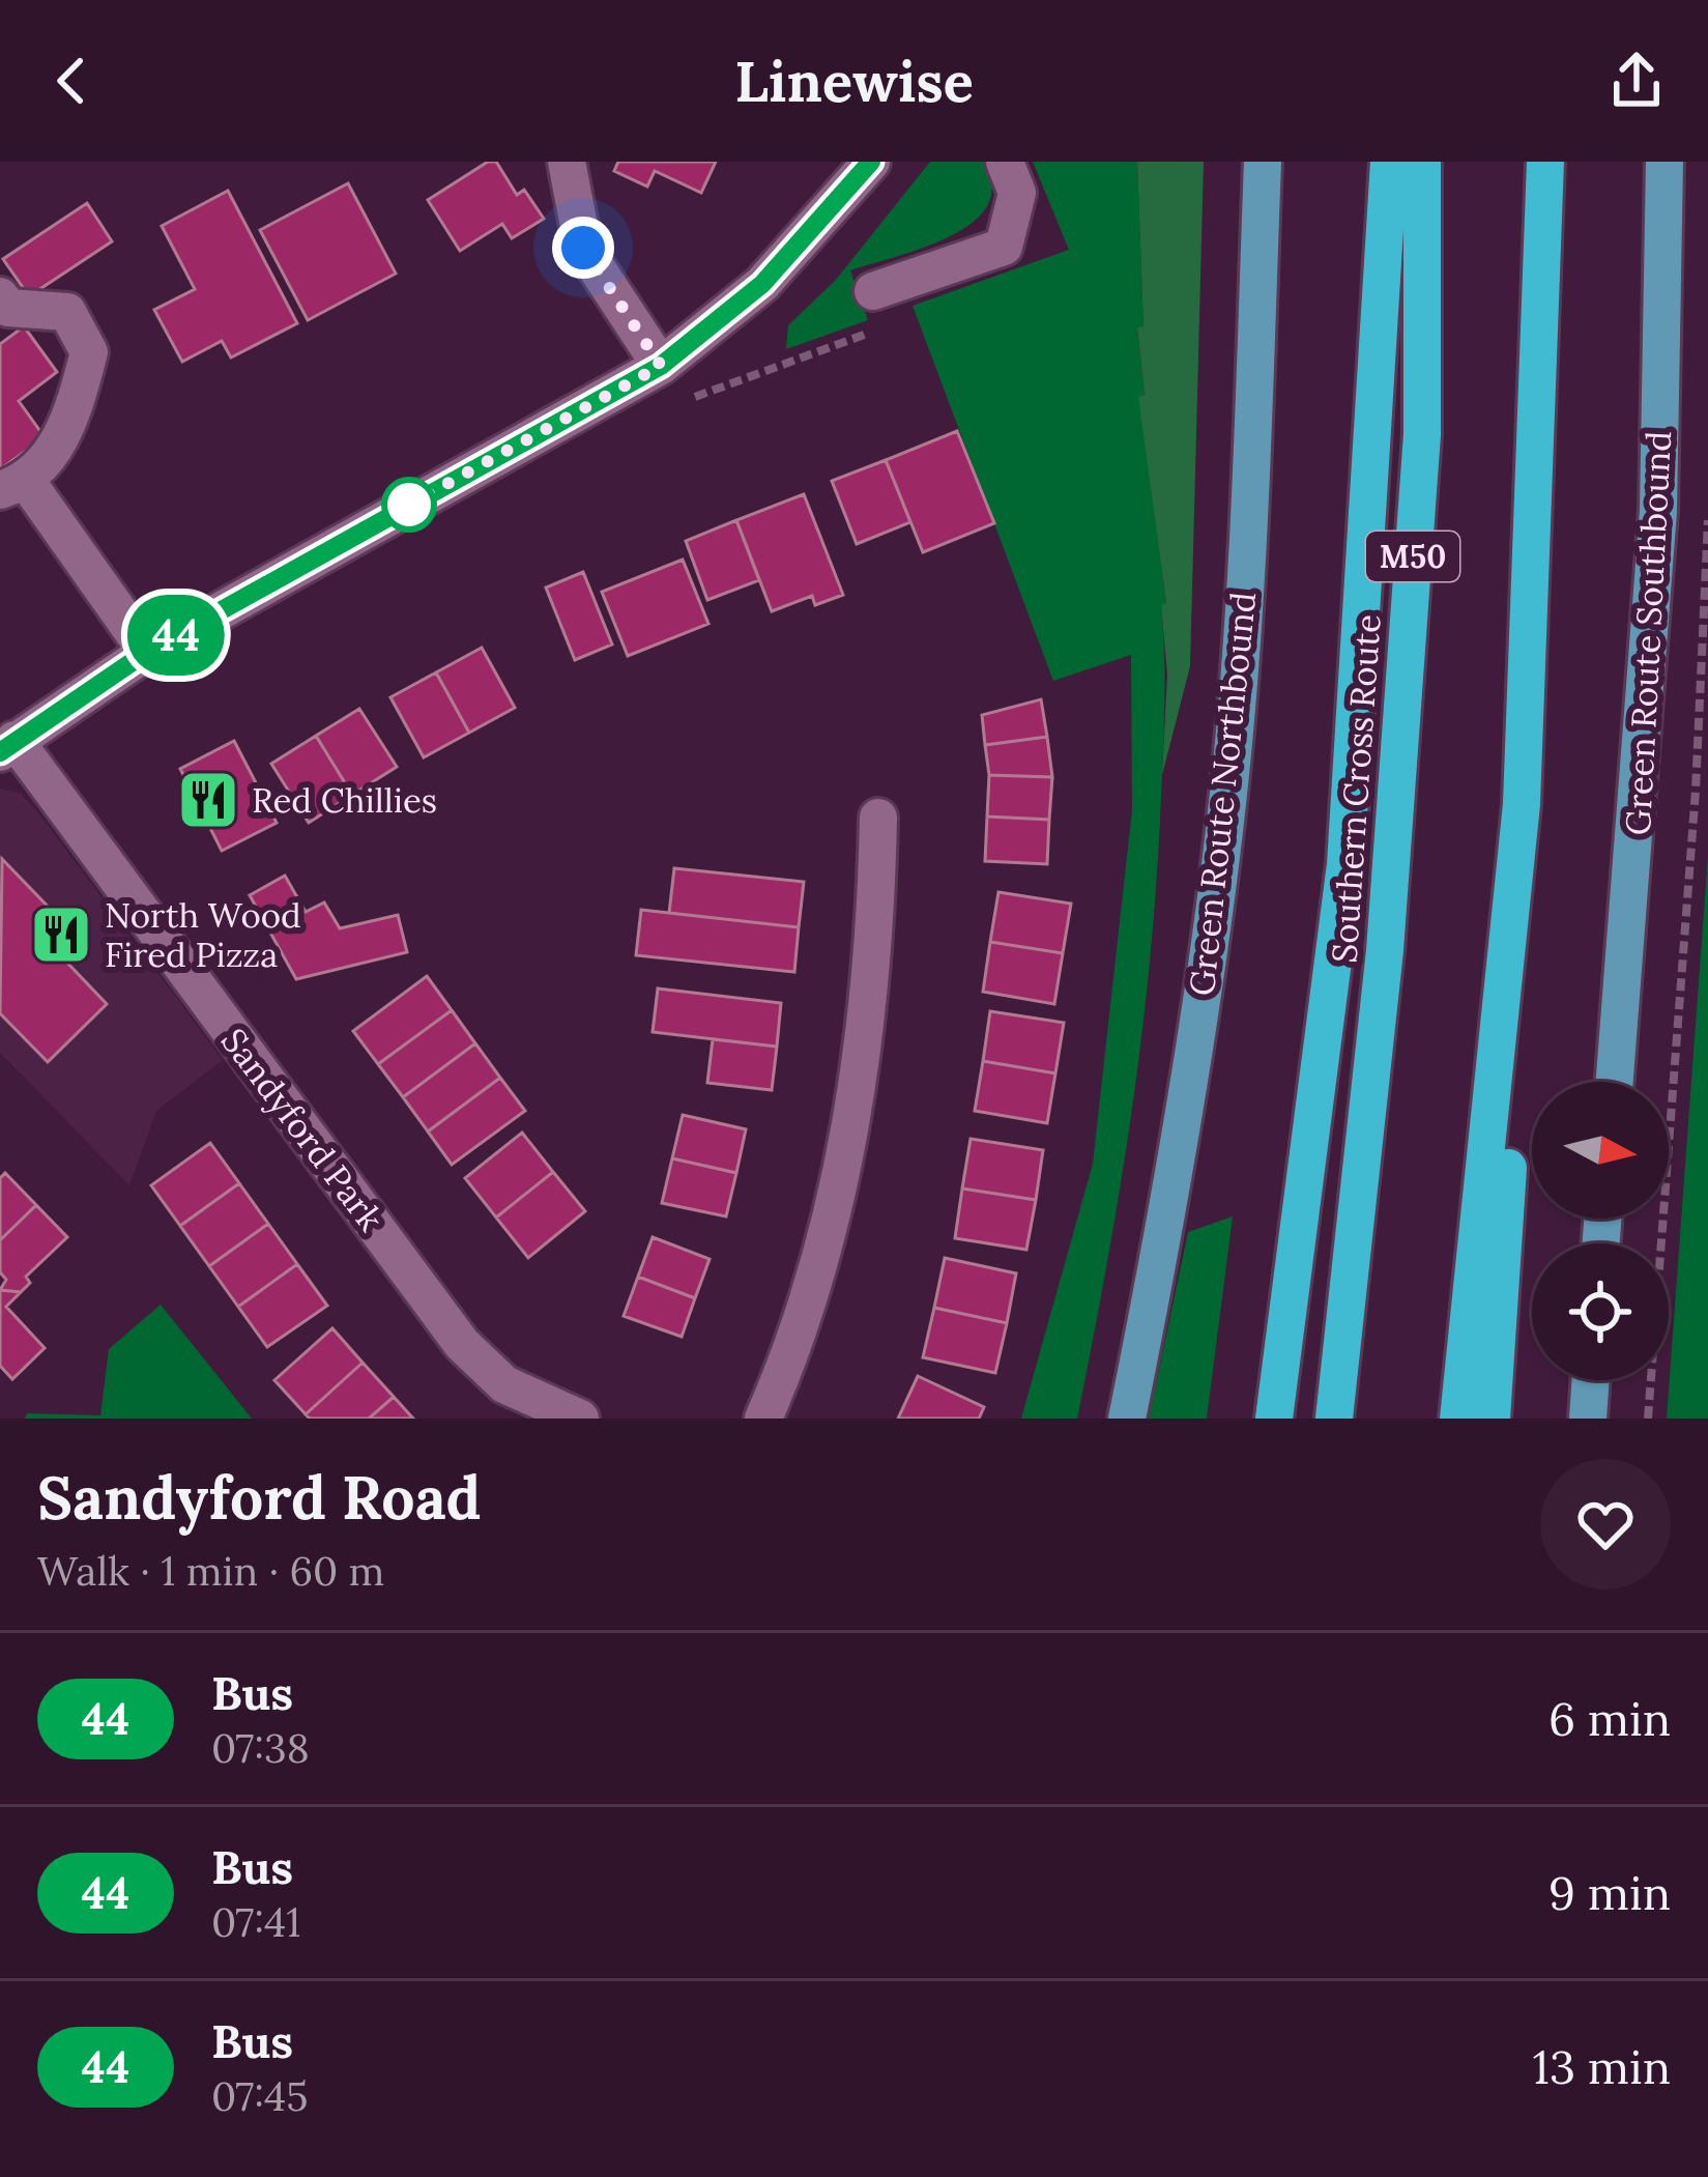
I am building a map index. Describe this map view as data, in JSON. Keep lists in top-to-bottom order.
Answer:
{
  "streets": {
    "highway": ["M50", "Southern Cross Route"],
    "main road": ["Green Route Southbound", "Green Route Northbound"],
    "street": ["Sandyford Park"]
  },
  "places": {
    "restaurant": ["Red Chillies", "North Wood Fired Pizza"]
  },
  "lines": ["bus line 44"],
  "north": "right",
  "page": {
    "header": "Linewise",
    "on_map": "44",
    "heading": ["Sandyford Road", "Walk · 1 min · 60 m"],
    "list": [
      {
        "mark": "44",
        "name": "Bus",
        "note": "07:38",
        "value": "6 min"
      },
      {
        "mark": "44",
        "name": "Bus",
        "note": "07:41",
        "value": "9 min"
      },
      {
        "mark": "44",
        "name": "Bus",
        "note": "07:45",
        "value": "13 min"
      }
    ]
  }
}
